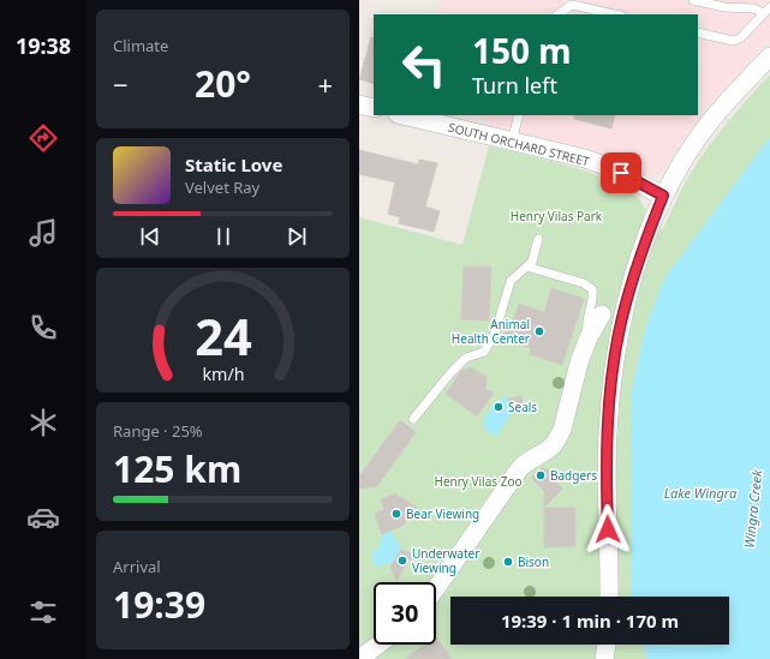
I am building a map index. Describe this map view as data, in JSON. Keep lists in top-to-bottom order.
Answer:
{
  "streets": {
    "street": ["SOUTH ORCHARD STREET"]
  },
  "water": ["Lake Wingra", "Wingra Creek"],
  "parks": ["Henry Vilas Park", "Henry Vilas Zoo"],
  "places": [
    "Animal Health Center",
    "Seals",
    "Badgers",
    "Bear Viewing",
    "Underwater Viewing",
    "Bison"
  ],
  "page": {
    "tabs": "19:38",
    "tile": [
      "Climate",
      ["Range · 25%", "125 km"],
      ["Arrival", "19:39"]
    ],
    "turn": ["150 m", "Turn left"],
    "heat": ["−", "20°", "+"],
    "song": ["Static Love", "Velvet Ray"],
    "limit": "30",
    "trip": "19:39 · 1 min · 170 m",
    "gauge": ["24", "km/h"]
  }
}
